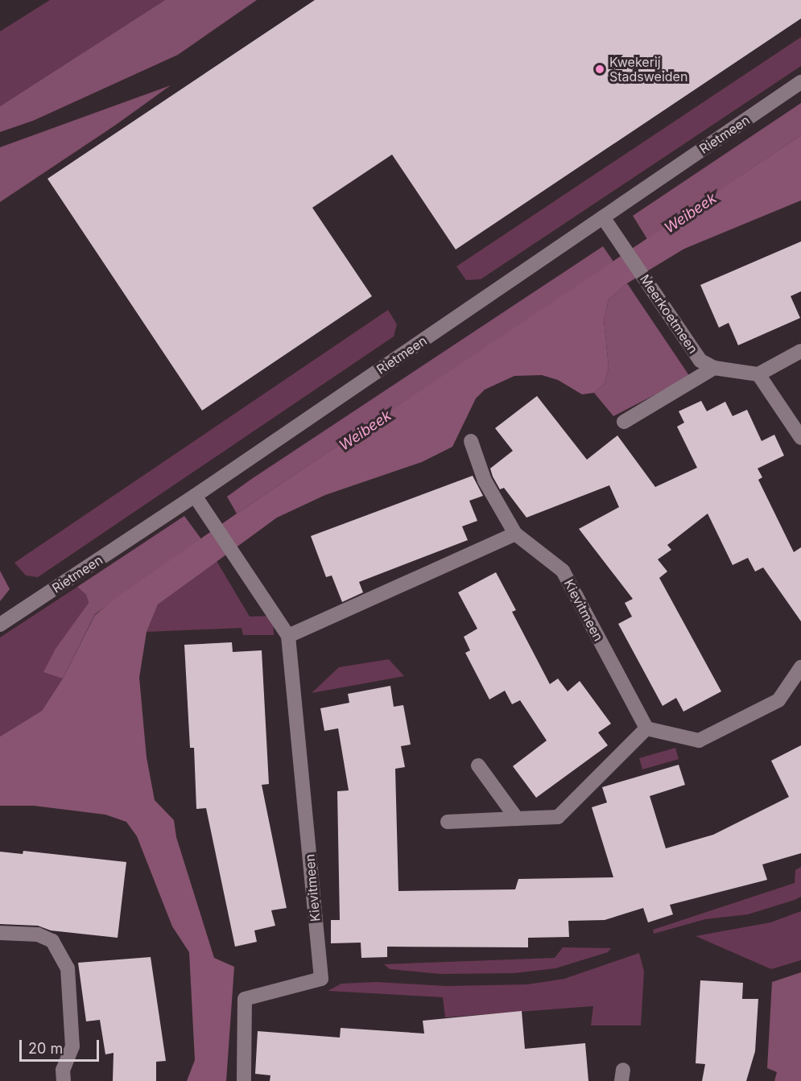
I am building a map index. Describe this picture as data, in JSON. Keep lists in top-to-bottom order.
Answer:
{
  "streets": {
    "street": ["Rietmeen", "Meerkoetmeen", "Kievitmeen"]
  },
  "crossings": [
    ["Rietmeen", "Meerkoetmeen"],
    ["Rietmeen", "Kievitmeen"]
  ],
  "water": ["Weibeek"],
  "places": ["Kwekerij Stadsweiden"],
  "scale_bar": "20 m"
}
